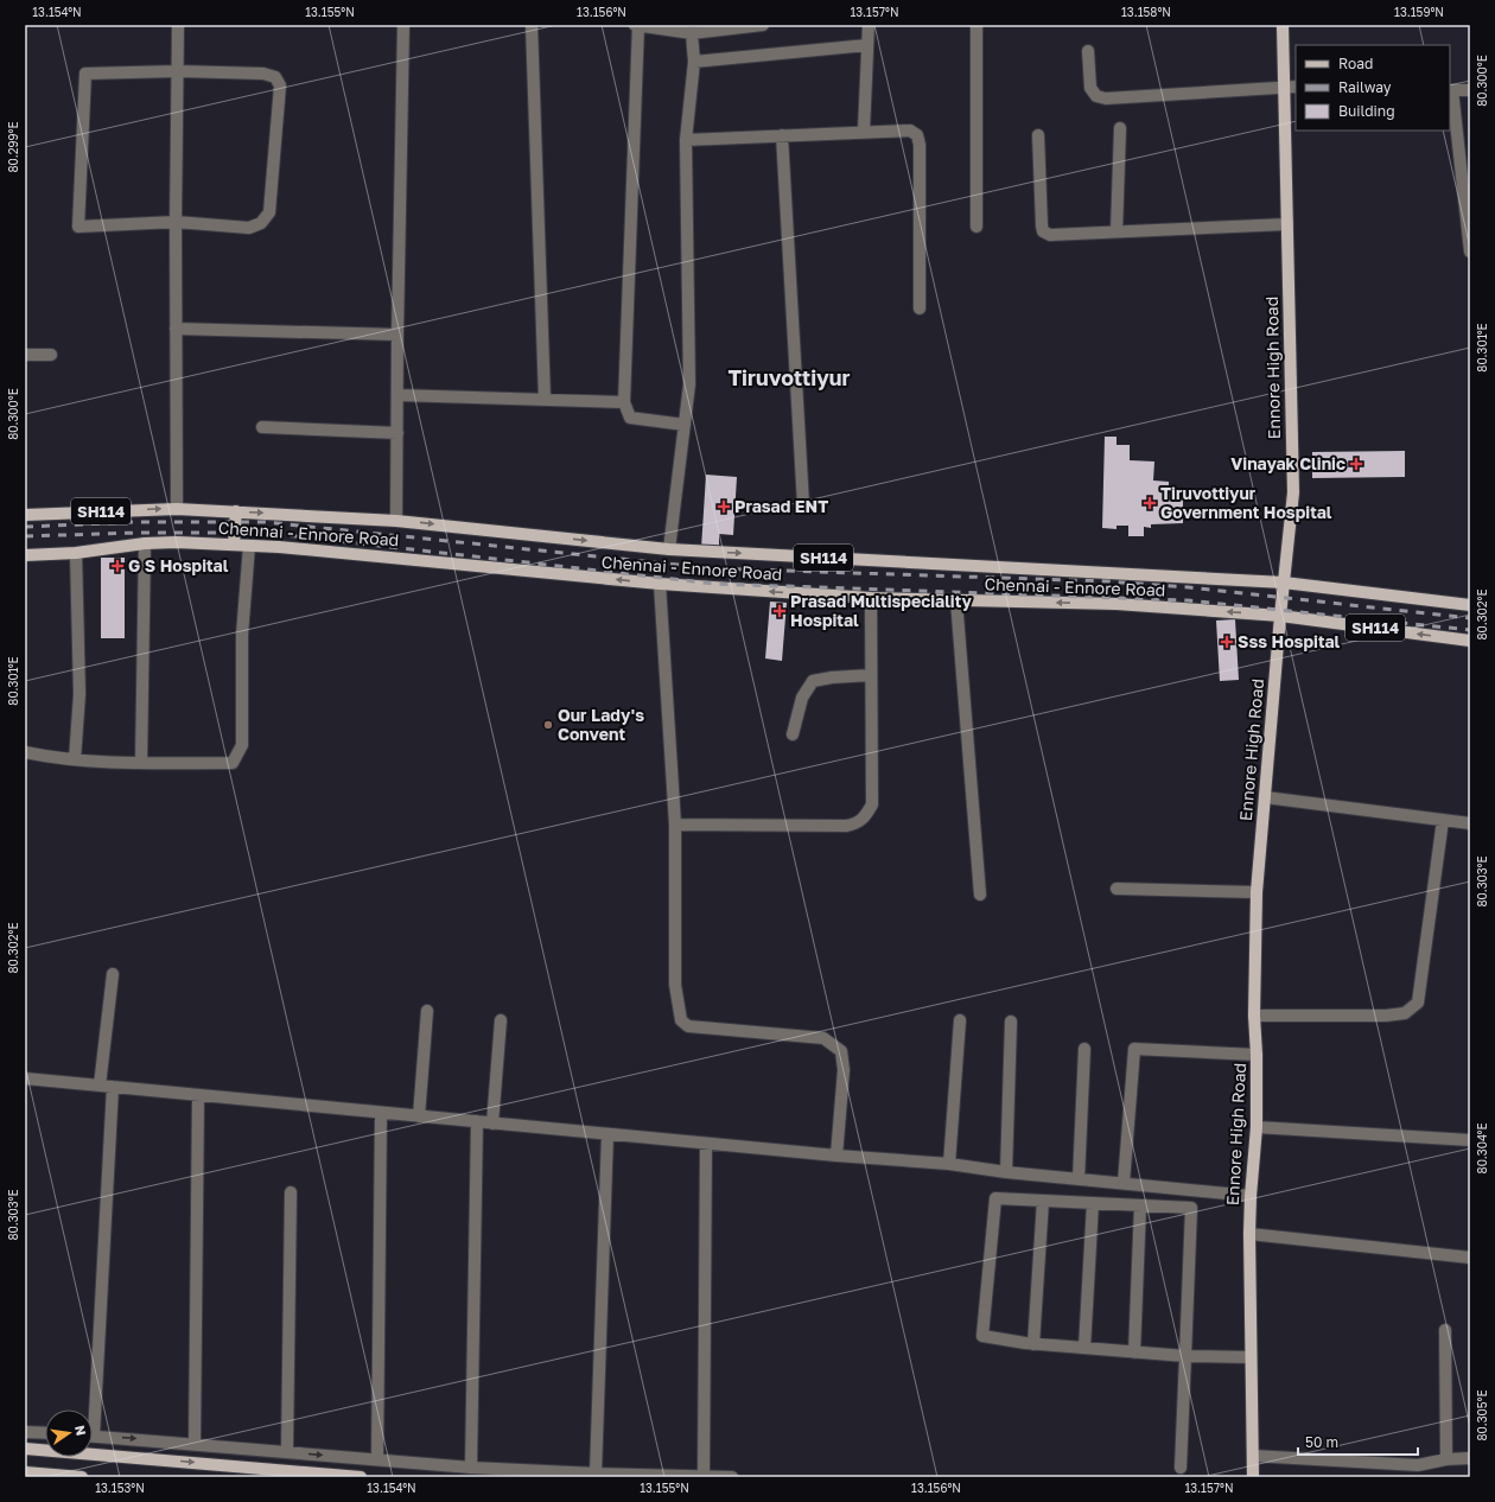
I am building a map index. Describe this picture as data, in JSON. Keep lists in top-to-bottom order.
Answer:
{
  "streets": {
    "main road": ["Ennore High Road", "SH114", "Chennai - Ennore Road"]
  },
  "crossings": [
    ["Ennore High Road", "Chennai - Ennore Road"]
  ],
  "districts": ["Tiruvottiyur"],
  "places": {
    "health": [
      "Vinayak Clinic",
      "Tiruvottiyur Government Hospital",
      "Prasad ENT",
      "G S Hospital",
      "Prasad Multispeciality Hospital",
      "Sss Hospital"
    ],
    "other": ["Our Lady's Convent"]
  },
  "legend": ["Road", "Railway", "Building"],
  "scale_bar": "50 m",
  "north": "right",
  "coordinates": [
    "13.154°N",
    "13.155°N",
    "13.156°N",
    "13.157°N",
    "13.158°N",
    "13.159°N",
    "80.300°E",
    "80.299°E",
    "80.301°E",
    "80.302°E",
    "80.303°E",
    "80.304°E",
    "80.305°E",
    "13.153°N"
  ]
}
